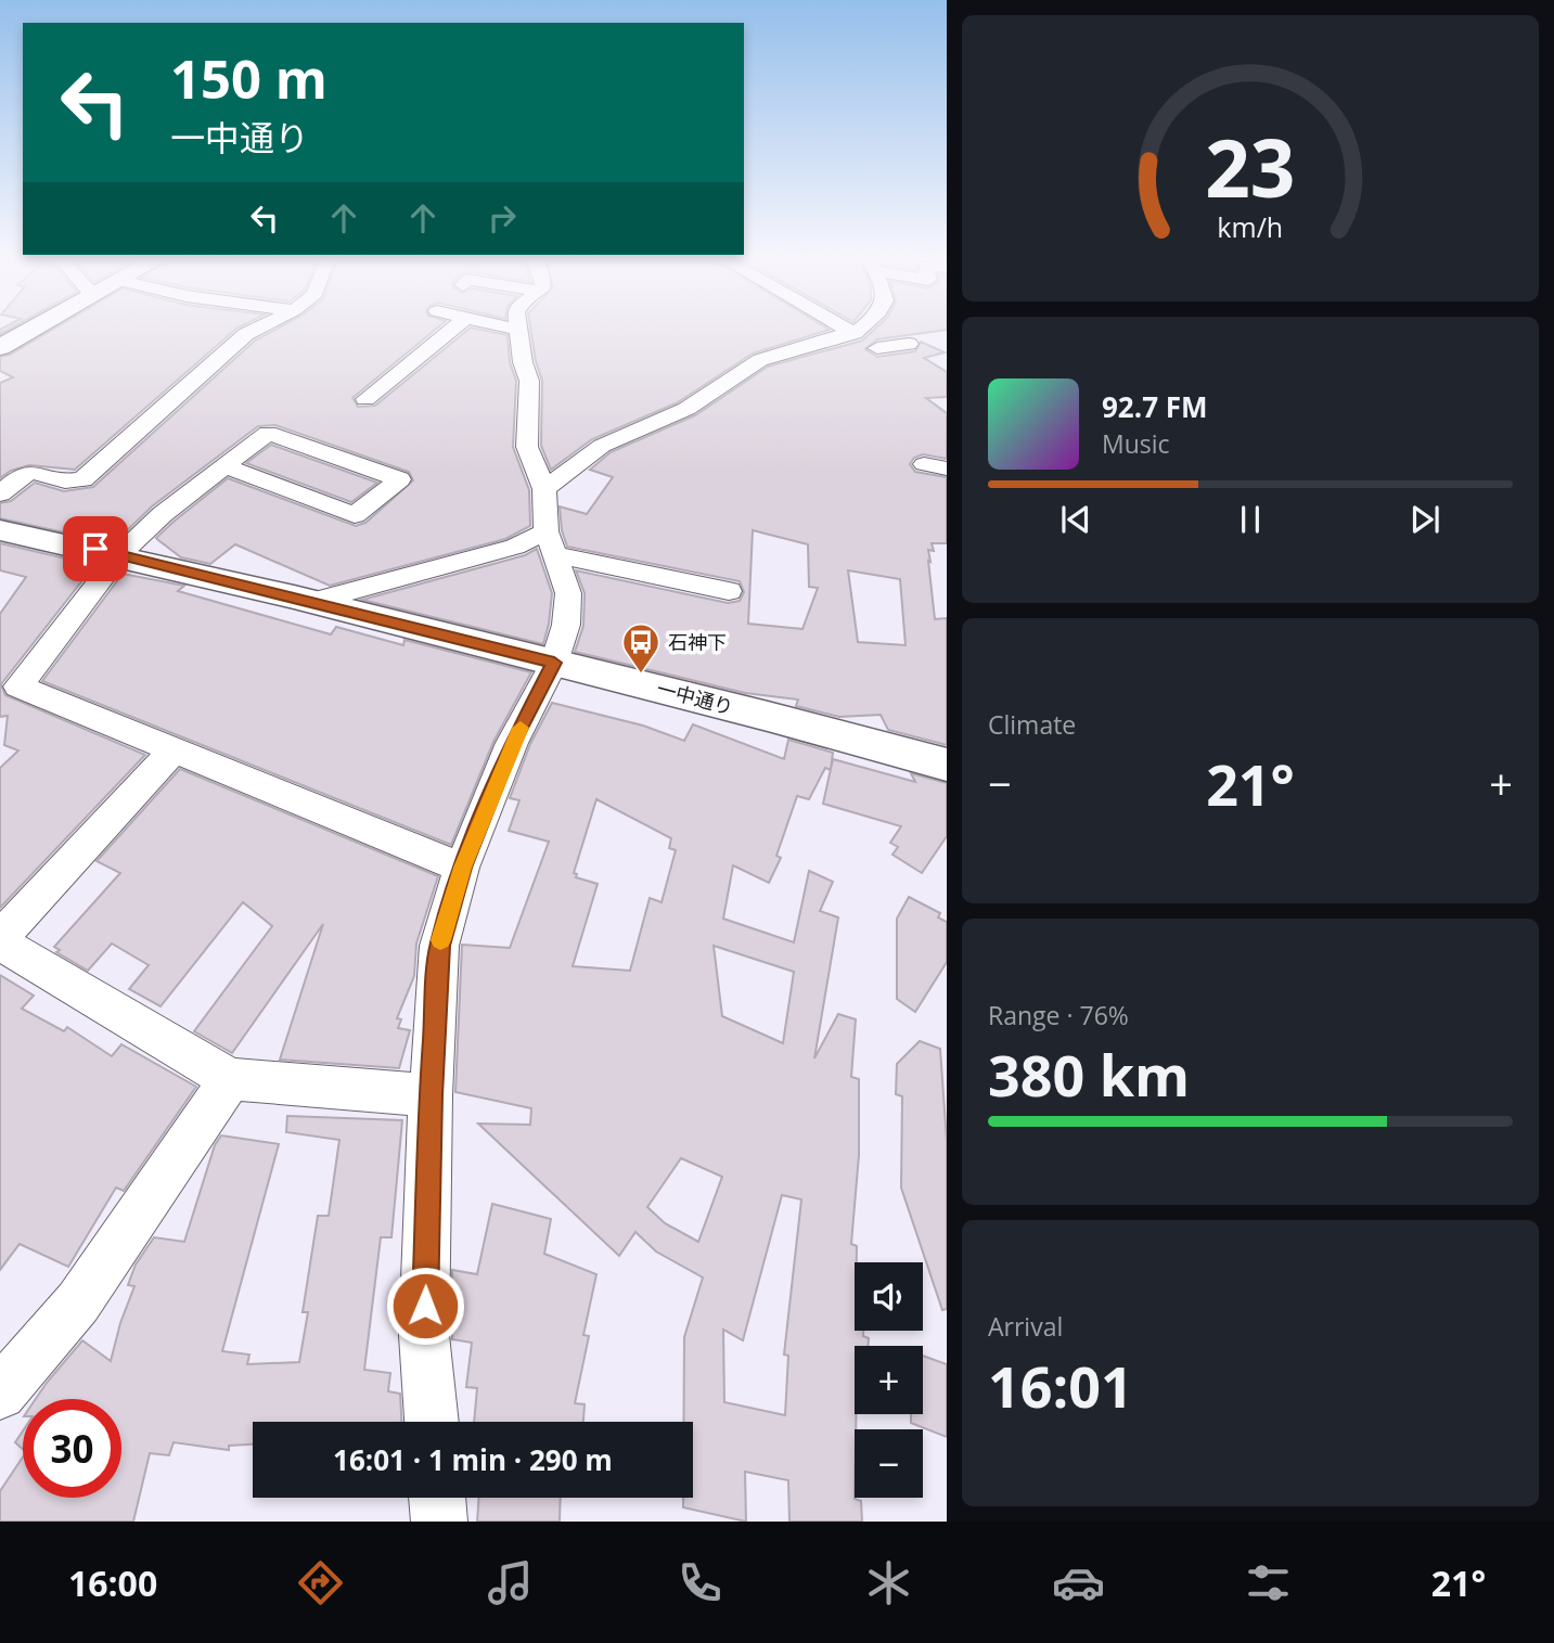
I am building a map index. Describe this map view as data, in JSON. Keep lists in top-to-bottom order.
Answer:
{
  "streets": {
    "street": ["一中通り"]
  },
  "places": {
    "bus stop": ["石神下"]
  },
  "page": {
    "turn": ["150 m", "一中通り"],
    "song": ["92.7 FM", "Music"],
    "tile": [
      "Climate",
      ["Range · 76%", "380 km"],
      ["Arrival", "16:01"]
    ],
    "heat": ["−", "21°", "+"],
    "map_buttons": ["+", "−"],
    "limit": "30",
    "trip": "16:01 · 1 min · 290 m",
    "tabs": ["16:00", "21°"],
    "gauge": ["23", "km/h"]
  }
}
